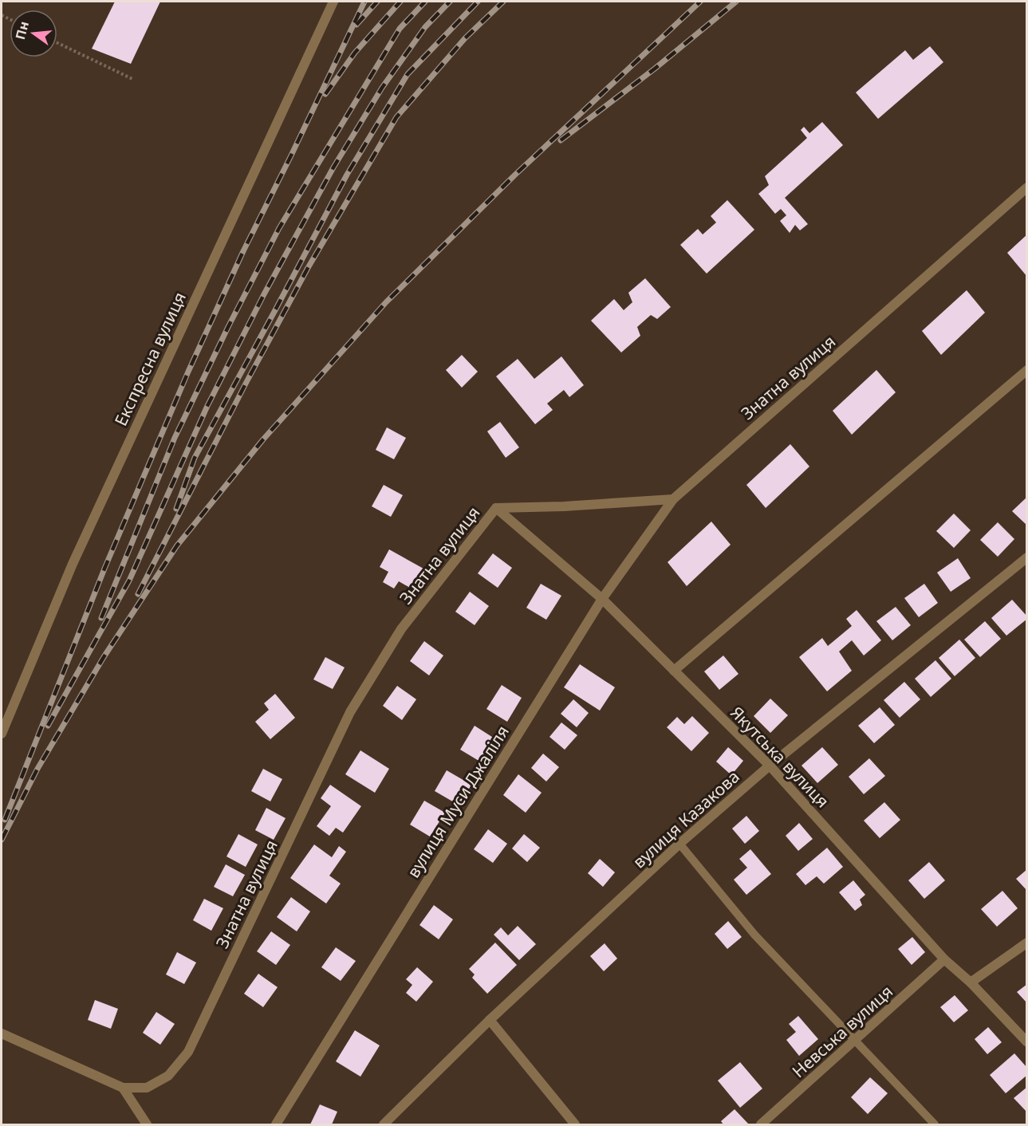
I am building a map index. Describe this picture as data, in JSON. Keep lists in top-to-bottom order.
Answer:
{
  "streets": {
    "street": [
      "Експресна вулиця",
      "Знатна вулиця",
      "Якутська вулиця",
      "вулиця Муси Джаліля",
      "вулиця Казакова",
      "Невська вулиця"
    ]
  },
  "crossings": [
    ["Знатна вулиця", "Якутська вулиця"],
    ["Знатна вулиця", "вулиця Муси Джаліля"],
    ["Якутська вулиця", "вулиця Муси Джаліля"],
    ["Якутська вулиця", "вулиця Казакова"],
    ["Якутська вулиця", "Невська вулиця"]
  ],
  "north": "left"
}
